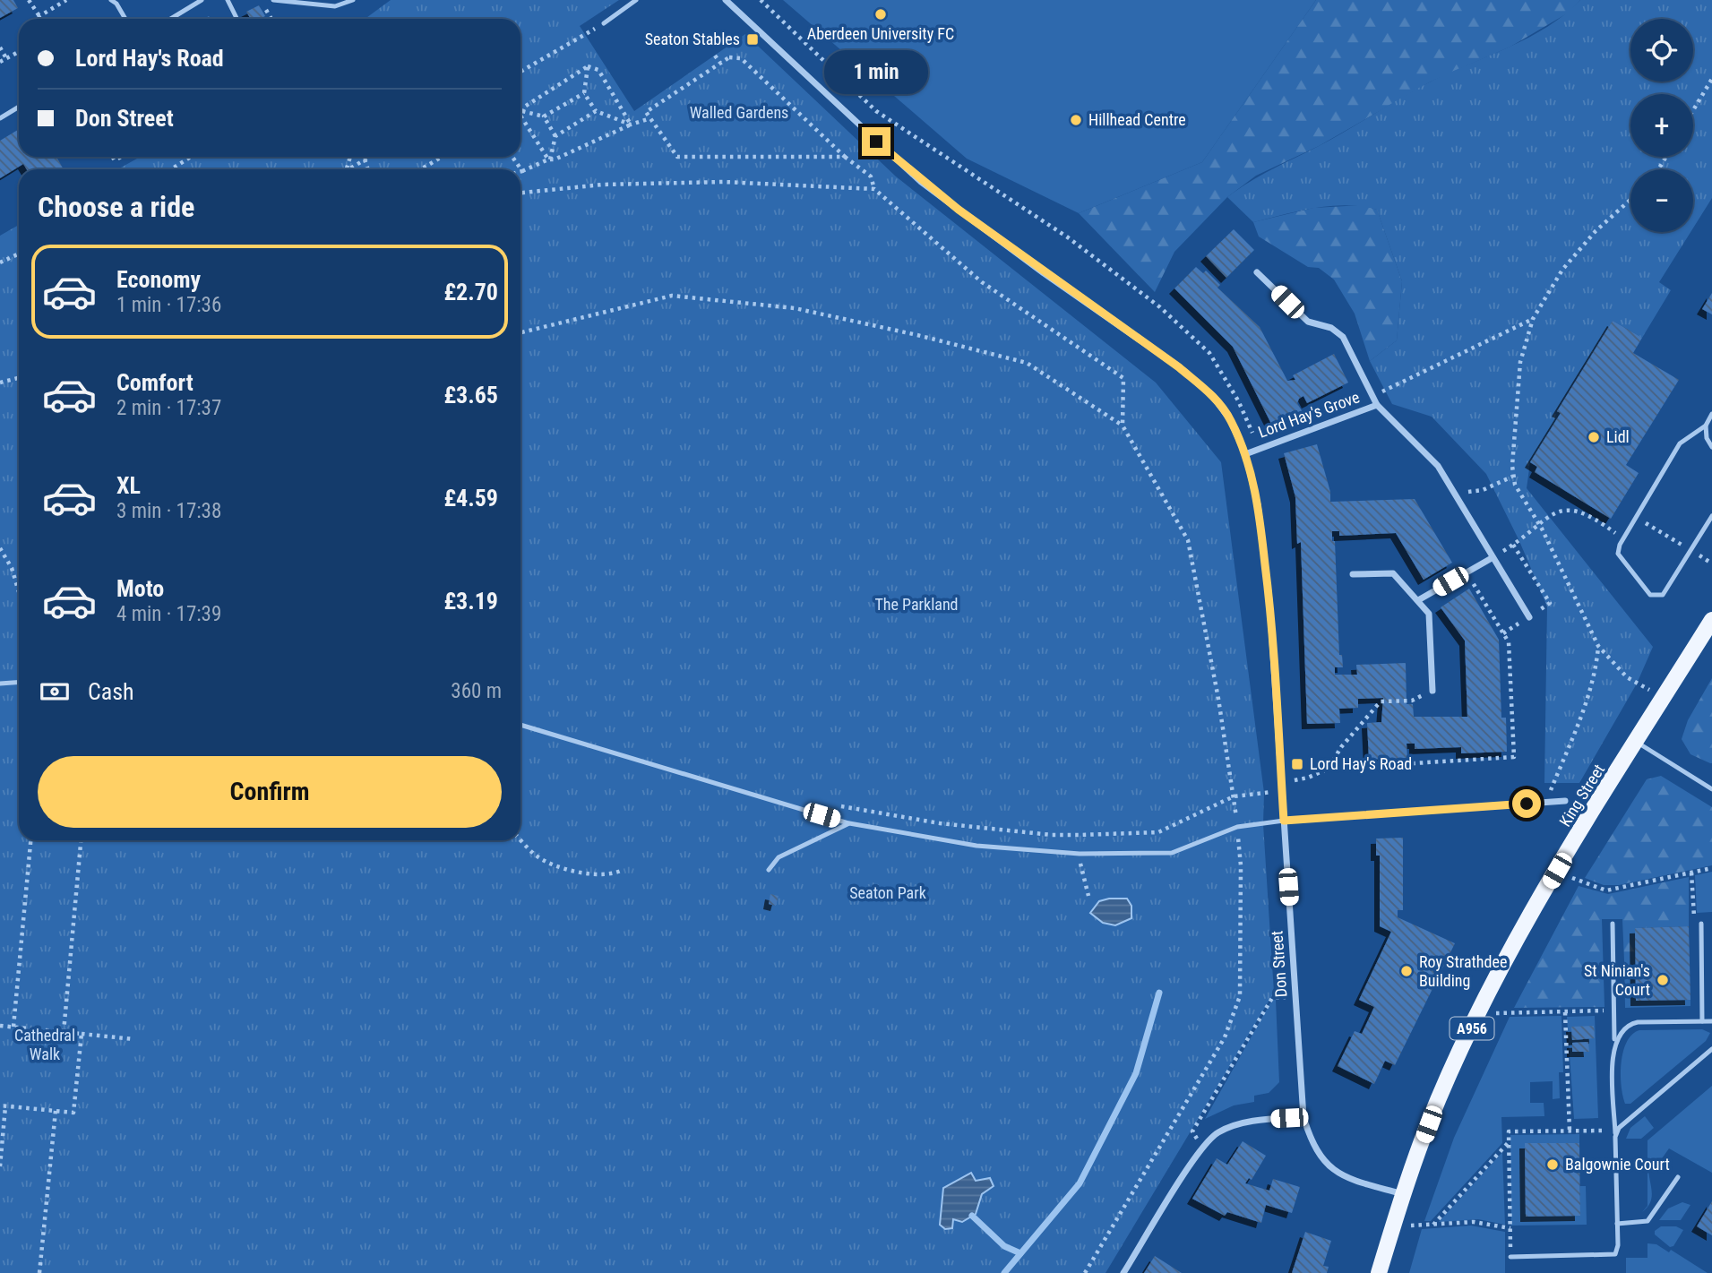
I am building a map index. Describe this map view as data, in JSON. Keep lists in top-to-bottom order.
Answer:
{
  "streets": {
    "main road": ["King Street", "A956"],
    "street": ["Lord Hay's Grove", "Don Street"]
  },
  "crossings": [
    ["Lord Hay's Grove", "Don Street"],
    ["King Street", "Don Street"]
  ],
  "parks": [
    "Walled Gardens",
    "The Parkland",
    "Seaton Park",
    "Cathedral Walk"
  ],
  "places": {
    "other": [
      "Aberdeen University FC",
      "Hillhead Centre",
      "Lidl",
      "Roy Strathdee Building",
      "St Ninian's Court",
      "Balgownie Court"
    ],
    "transit": ["Seaton Stables", "Lord Hay's Road"]
  },
  "page": {
    "map_buttons": ["+", "−"],
    "banner": ["Lord Hay's Road", "Don Street"],
    "bubble": "1 min",
    "heading": "Choose a ride",
    "list": [
      {
        "name": "Economy",
        "note": "1 min · 17:36",
        "value": "£2.70"
      },
      {
        "name": "Comfort",
        "note": "2 min · 17:37",
        "value": "£3.65"
      },
      {
        "name": "XL",
        "note": "3 min · 17:38",
        "value": "£4.59"
      },
      {
        "name": "Moto",
        "note": "4 min · 17:39",
        "value": "£3.19"
      }
    ],
    "pay": ["Cash", "360 m"],
    "buttons": "Confirm"
  }
}
